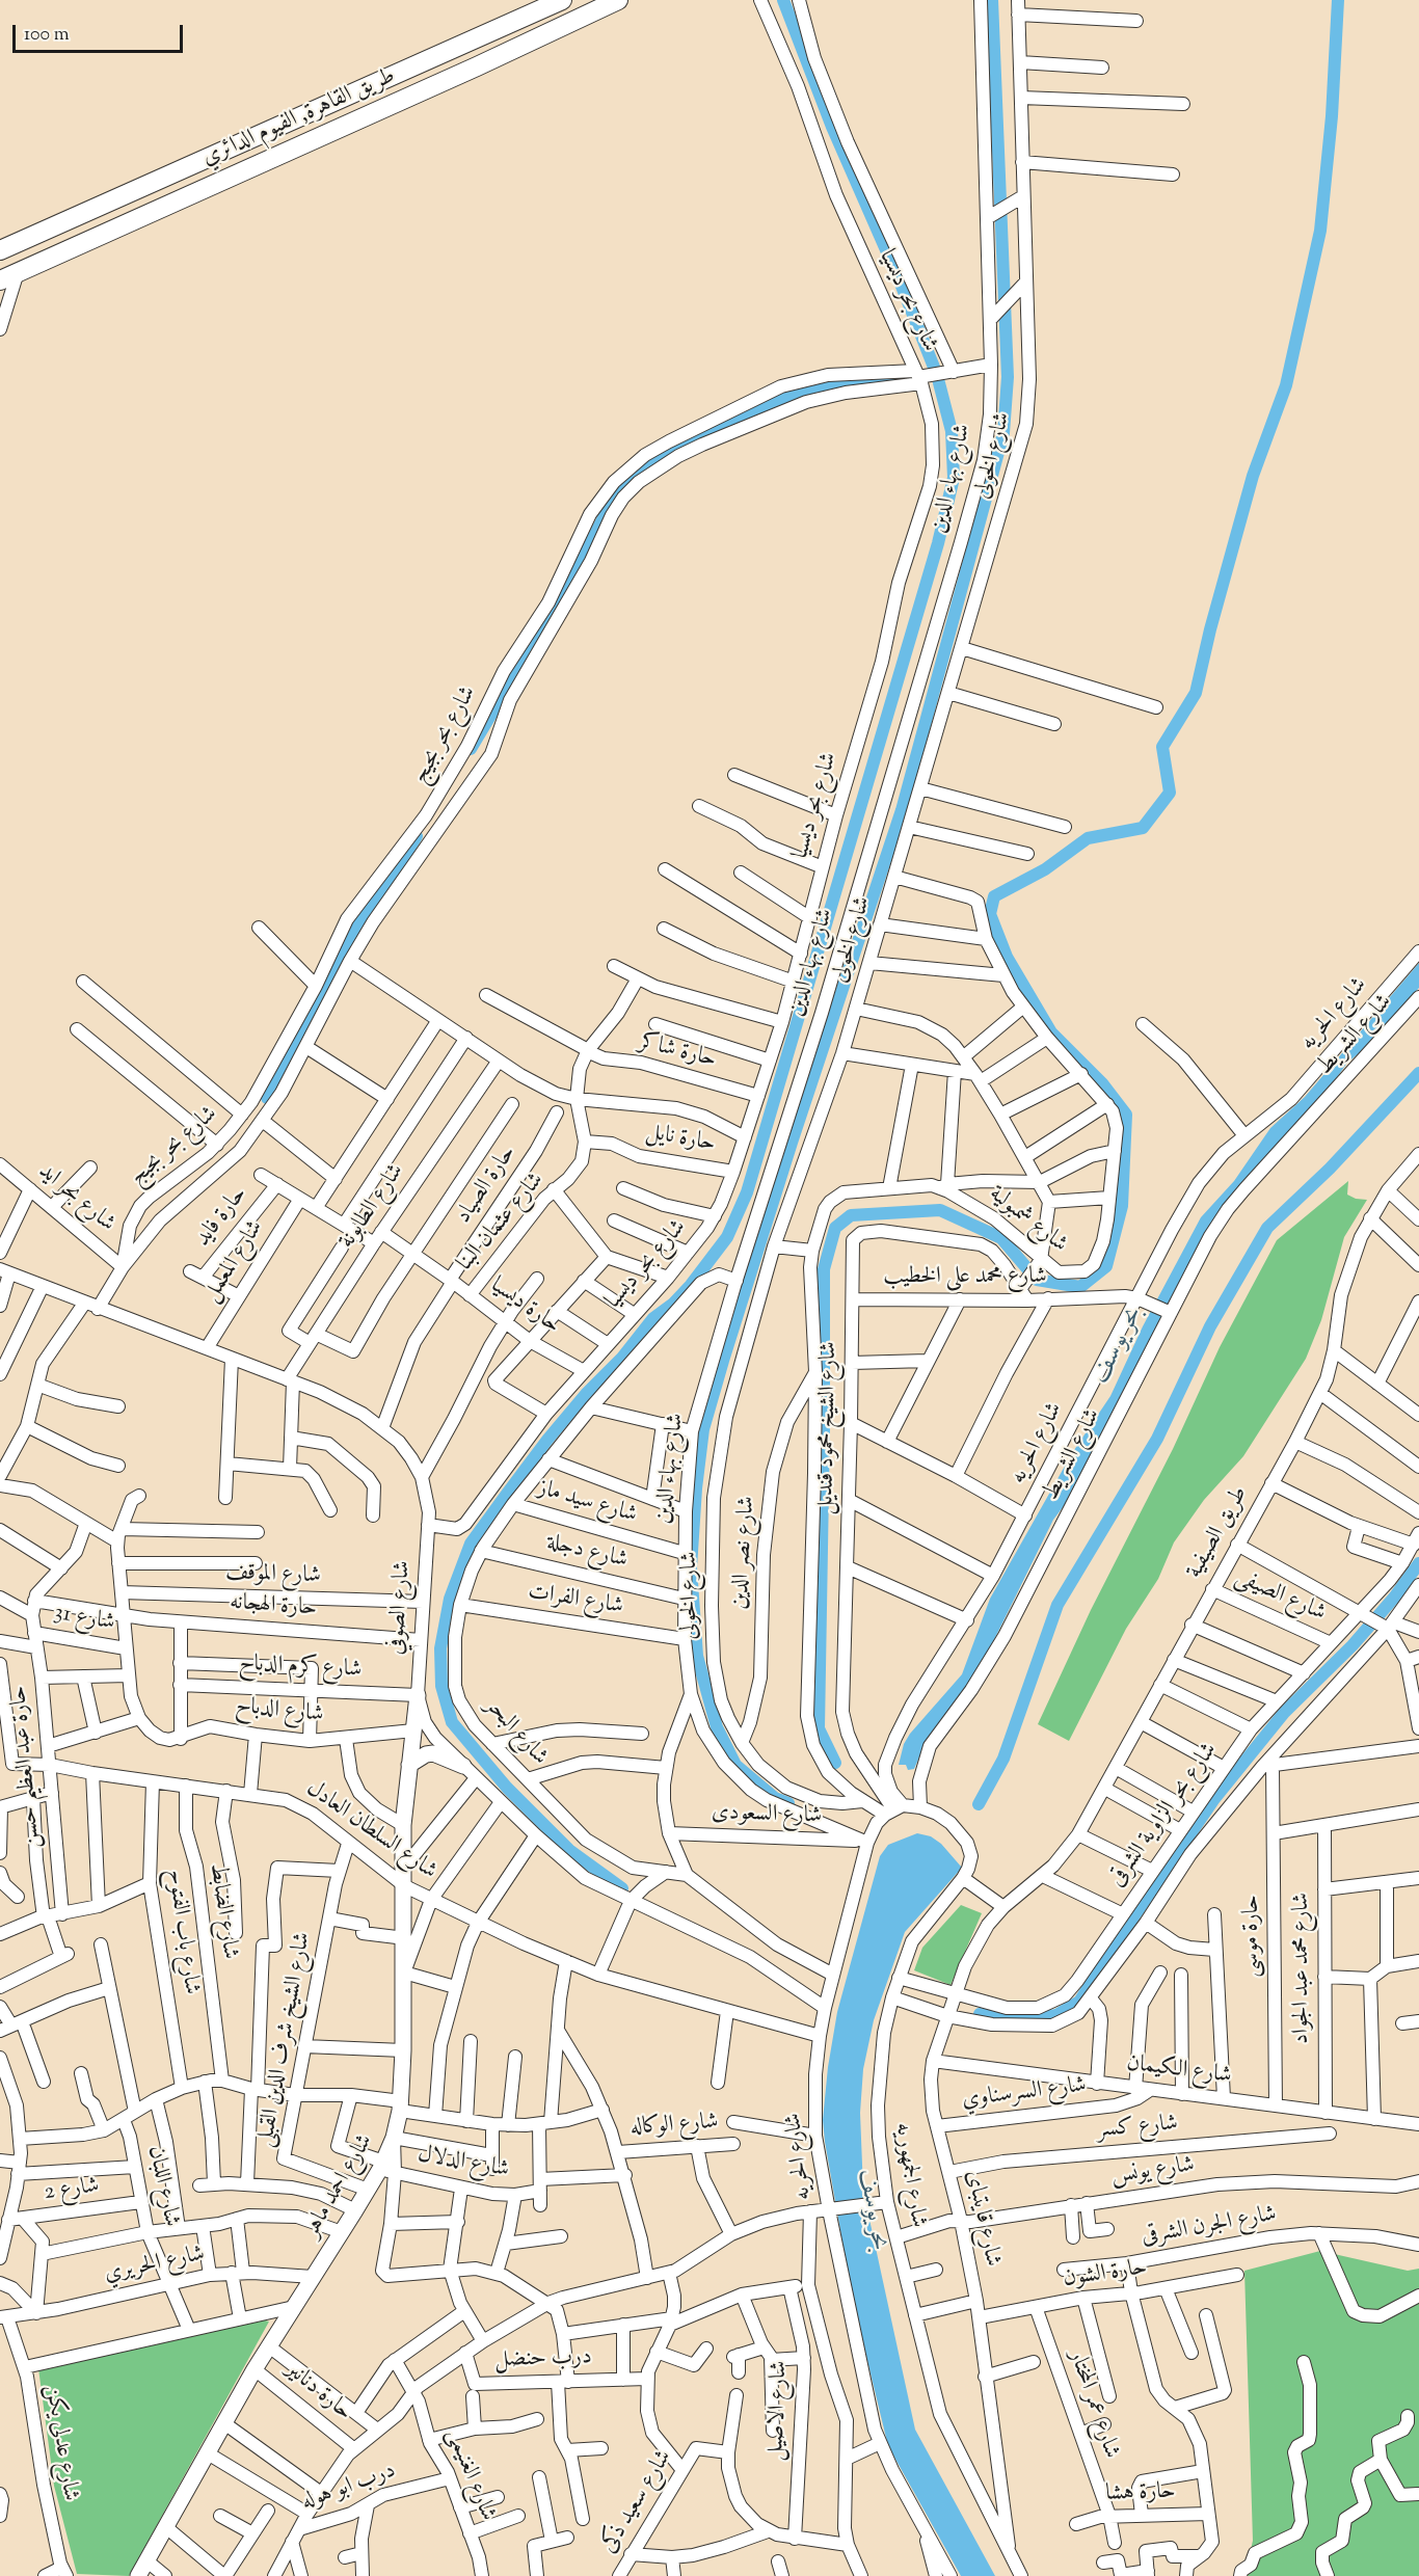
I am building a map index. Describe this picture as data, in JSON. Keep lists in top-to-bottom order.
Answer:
{
  "streets": {
    "highway": ["طريق القاهرة, الفيوم الدائري"],
    "main road": ["شارع احمد ماهر"],
    "street": [
      "شارع بحر ديسيا",
      "شارع الخولى",
      "شارع بهاء الدين",
      "شارع بحر بجيج",
      "شارع الحريه",
      "شارع الشريط",
      "حارة شاكر",
      "حارة نايل",
      "حارة الصياد",
      "شارع بحر ايد",
      "شارع الطابونة",
      "حارة فايد",
      "شارع شمبولية",
      "شارع عثمان البنا",
      "شارع المعمل",
      "شارع محمد على الخطيب",
      "حارة ديسيا",
      "شارع الشيخ محمود قنديل",
      "شارع سيد ماز",
      "طريق الصيفية",
      "شارع دجلة",
      "شارع نصر الدين",
      "شارع الموقف",
      "شارع الصيفى",
      "شارع الفرات",
      "حارة الهجانه",
      "شارع الصوفي",
      "شارع 31",
      "شارع كرم الدباح",
      "شارع الدباح",
      "شارع البحر",
      "حارة عبد العظيم حسن",
      "شارع السعودى",
      "شارع بحر الزاوية الشرقى",
      "شارع السلطان العادل",
      "شارع الضابط",
      "شارع باب الفتوح",
      "حارة موسى",
      "شارع محمد عبد الجواد",
      "شارع الشيخ شرف الدين القبلى",
      "شارع الكيمان",
      "شارع السرسناوي",
      "شارع الوكاله",
      "شارع كسر",
      "شارع الدلال",
      "شارع يونس",
      "شارع الجمهوريه",
      "شارع اللبان",
      "شارع 2",
      "شارع قايتباى",
      "شارع الجرن الشرقى",
      "شارع الحريري",
      "حارة الشون",
      "درب حنضل",
      "حارة دنانير",
      "شارع عمر المختار",
      "شارع الاصيل",
      "شارع عدلى يكن",
      "شارع الغنيمى",
      "درب ابو هوله",
      "حارة هشا",
      "شارع سعيد ذكى"
    ]
  },
  "crossings": [
    ["شارع بحر ديسيا", "شارع بحر بجيج"],
    ["شارع بحر ديسيا", "حارة شاكر"],
    ["شارع بحر ديسيا", "حارة نايل"],
    ["شارع بحر ديسيا", "حارة ديسيا"],
    ["شارع بحر ديسيا", "شارع الصوفي"],
    ["شارع الخولى", "شارع شمبولية"],
    ["شارع الخولى", "شارع نصر الدين"],
    ["شارع بهاء الدين", "شارع الحريه"],
    ["شارع بهاء الدين", "شارع سيد ماز"],
    ["شارع بهاء الدين", "شارع دجلة"],
    ["شارع بهاء الدين", "شارع الفرات"],
    ["شارع بهاء الدين", "شارع البحر"],
    ["شارع بهاء الدين", "شارع السعودى"],
    ["شارع بحر بجيج", "شارع بحر ايد"],
    ["شارع بحر بجيج", "شارع الصوفي"],
    ["شارع الحريه", "شارع شمبولية"],
    ["شارع الحريه", "شارع محمد على الخطيب"],
    ["شارع الحريه", "شارع الشيخ محمود قنديل"],
    ["شارع الحريه", "شارع الصوفي"],
    ["شارع الحريه", "شارع البحر"],
    ["شارع الحريه", "شارع السعودى"],
    ["شارع الحريه", "شارع السلطان العادل"],
    ["شارع الشريط", "شارع محمد على الخطيب"],
    ["شارع الشريط", "شارع الجمهوريه"],
    ["حارة شاكر", "شارع عثمان البنا"],
    ["حارة نايل", "شارع عثمان البنا"],
    ["حارة الصياد", "حارة ديسيا"],
    ["حارة الصياد", "شارع الصوفي"],
    ["شارع الطابونة", "حارة ديسيا"],
    ["شارع الطابونة", "شارع الصوفي"],
    ["حارة فايد", "حارة ديسيا"],
    ["شارع شمبولية", "شارع الشيخ محمود قنديل"],
    ["شارع شمبولية", "شارع نصر الدين"],
    ["شارع عثمان البنا", "حارة ديسيا"],
    ["شارع المعمل", "حارة ديسيا"],
    ["شارع المعمل", "شارع الصوفي"],
    ["شارع محمد على الخطيب", "شارع الشيخ محمود قنديل"],
    ["شارع سيد ماز", "شارع البحر"],
    ["طريق الصيفية", "شارع الصيفى"],
    ["طريق الصيفية", "شارع قايتباى"],
    ["شارع دجلة", "شارع البحر"],
    ["شارع الموقف", "شارع الصوفي"],
    ["شارع الصيفى", "شارع بحر الزاوية الشرقى"],
    ["شارع الفرات", "شارع البحر"],
    ["حارة الهجانه", "شارع الصوفي"],
    ["حارة الهجانه", "حارة عبد العظيم حسن"],
    ["شارع الصوفي", "شارع كرم الدباح"],
    ["شارع الصوفي", "شارع احمد ماهر"],
    ["شارع 31", "حارة عبد العظيم حسن"],
    ["شارع كرم الدباح", "شارع احمد ماهر"],
    ["شارع الدباح", "شارع احمد ماهر"],
    ["حارة عبد العظيم حسن", "شارع السلطان العادل"],
    ["شارع بحر الزاوية الشرقى", "حارة موسى"],
    ["شارع بحر الزاوية الشرقى", "شارع الجمهوريه"],
    ["شارع بحر الزاوية الشرقى", "شارع قايتباى"],
    ["شارع السلطان العادل", "شارع الضابط"],
    ["شارع السلطان العادل", "شارع باب الفتوح"],
    ["شارع السلطان العادل", "شارع الشيخ شرف الدين القبلى"],
    ["شارع السلطان العادل", "شارع احمد ماهر"],
    ["حارة موسى", "شارع الكيمان"],
    ["شارع محمد عبد الجواد", "شارع الكيمان"],
    ["شارع الشيخ شرف الدين القبلى", "شارع احمد ماهر"],
    ["شارع الكيمان", "شارع السرسناوي"],
    ["شارع الكيمان", "شارع قايتباى"],
    ["شارع السرسناوي", "شارع قايتباى"],
    ["شارع كسر", "شارع قايتباى"],
    ["شارع الدلال", "شارع احمد ماهر"],
    ["شارع يونس", "شارع الجمهوريه"],
    ["شارع يونس", "شارع قايتباى"],
    ["شارع الجمهوريه", "شارع قايتباى"],
    ["شارع اللبان", "شارع 2"],
    ["شارع اللبان", "شارع الحريري"],
    ["شارع احمد ماهر", "شارع الحريري"],
    ["شارع احمد ماهر", "حارة دنانير"],
    ["شارع قايتباى", "حارة الشون"],
    ["شارع الجرن الشرقى", "حارة الشون"],
    ["شارع الجرن الشرقى", "حارة هشا"],
    ["شارع الحريري", "شارع عدلى يكن"],
    ["حارة الشون", "شارع عمر المختار"],
    ["شارع عمر المختار", "حارة هشا"],
    ["شارع الغنيمى", "درب ابو هوله"]
  ],
  "water": ["بحر يوسف"],
  "scale_bar": "100 m"
}
